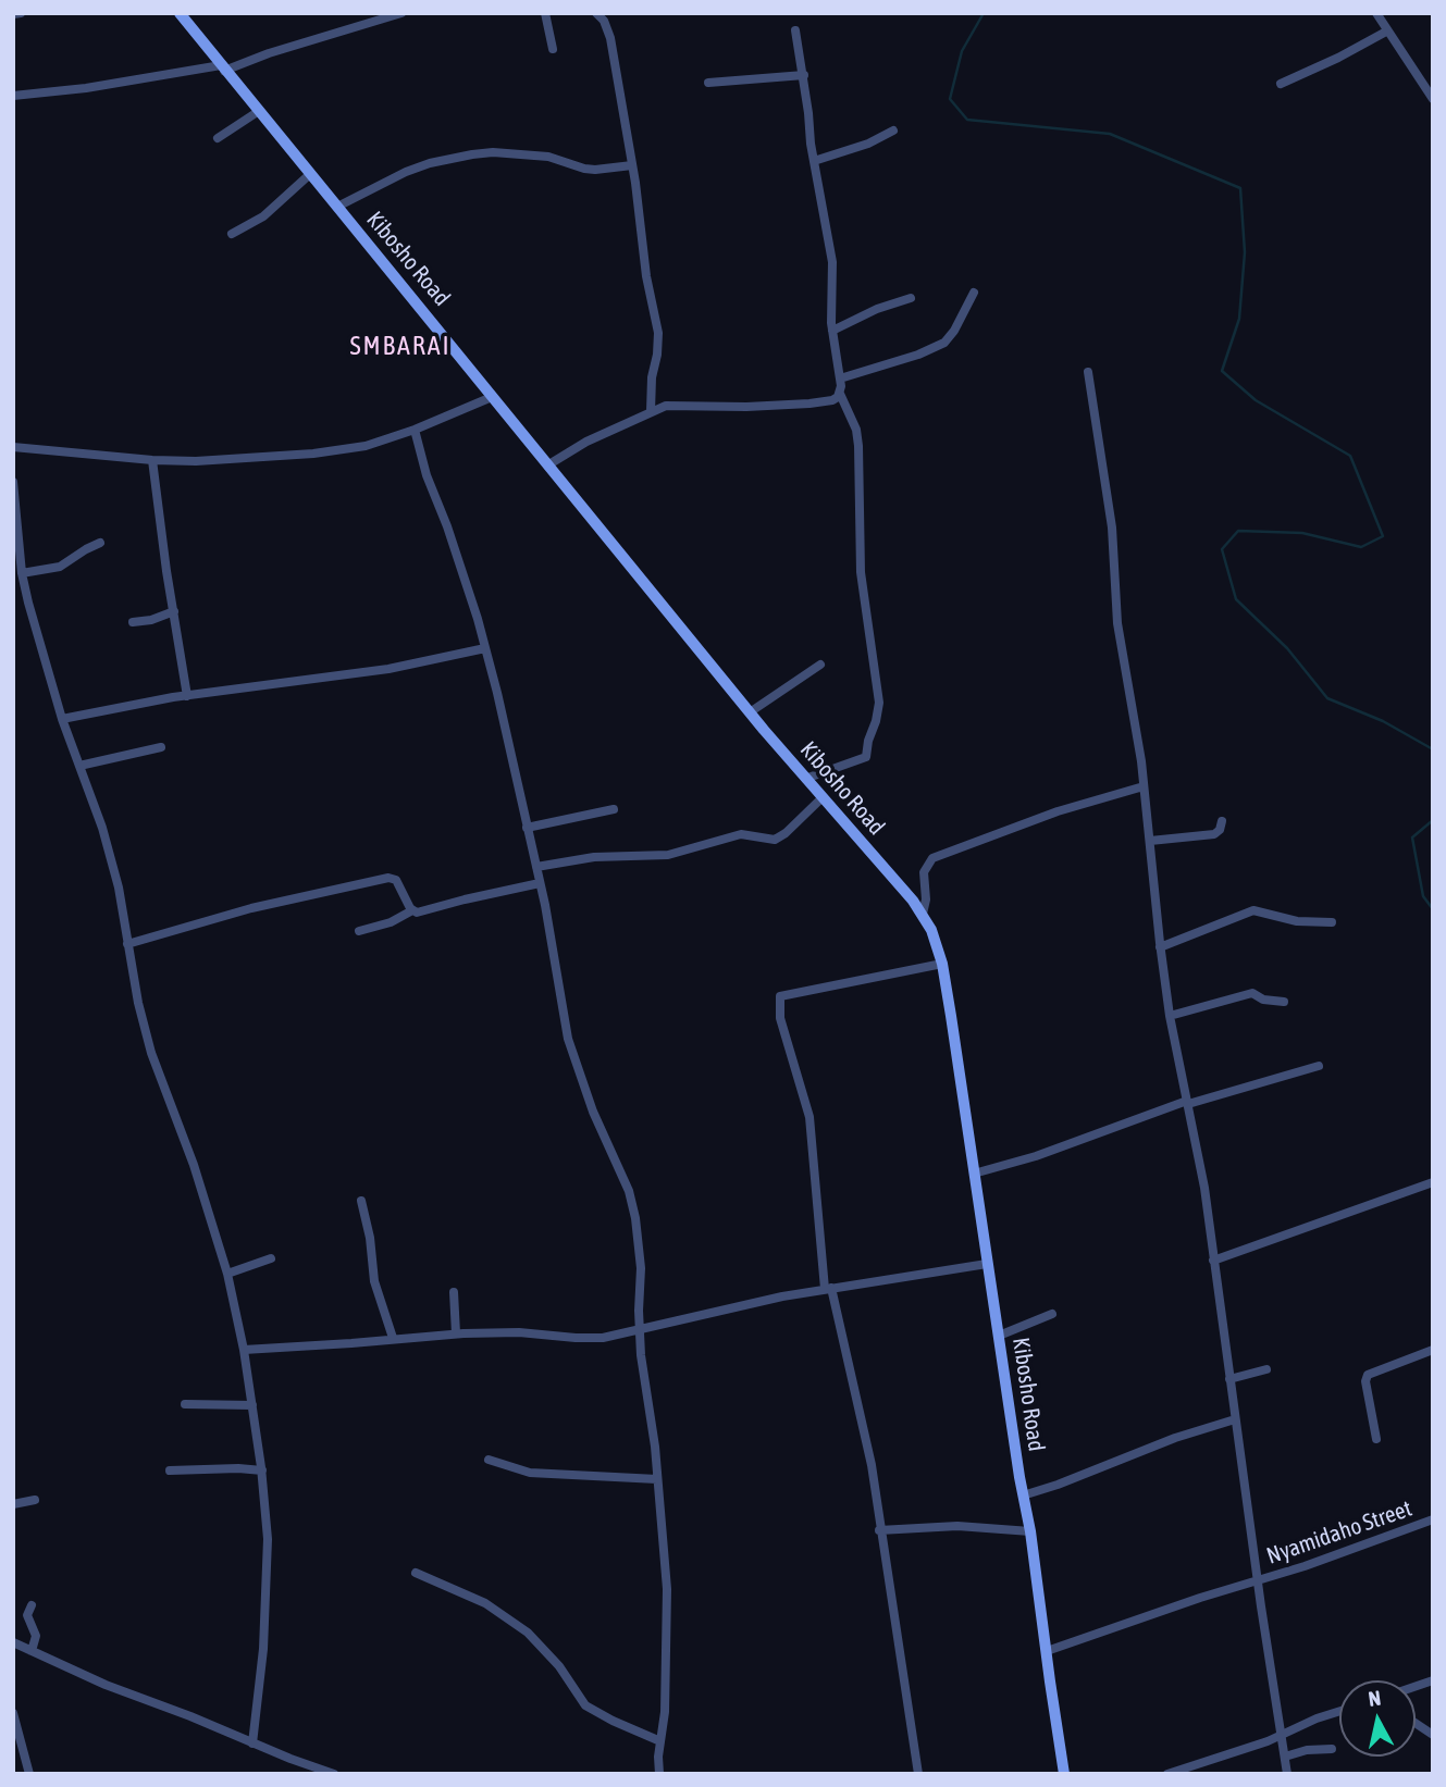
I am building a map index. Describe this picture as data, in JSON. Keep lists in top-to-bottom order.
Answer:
{
  "streets": {
    "street": ["Kibosho Road", "Nyamidaho Street"]
  },
  "crossings": [
    ["Kibosho Road", "Nyamidaho Street"]
  ],
  "districts": ["SMBARAI"],
  "north": "top"
}
